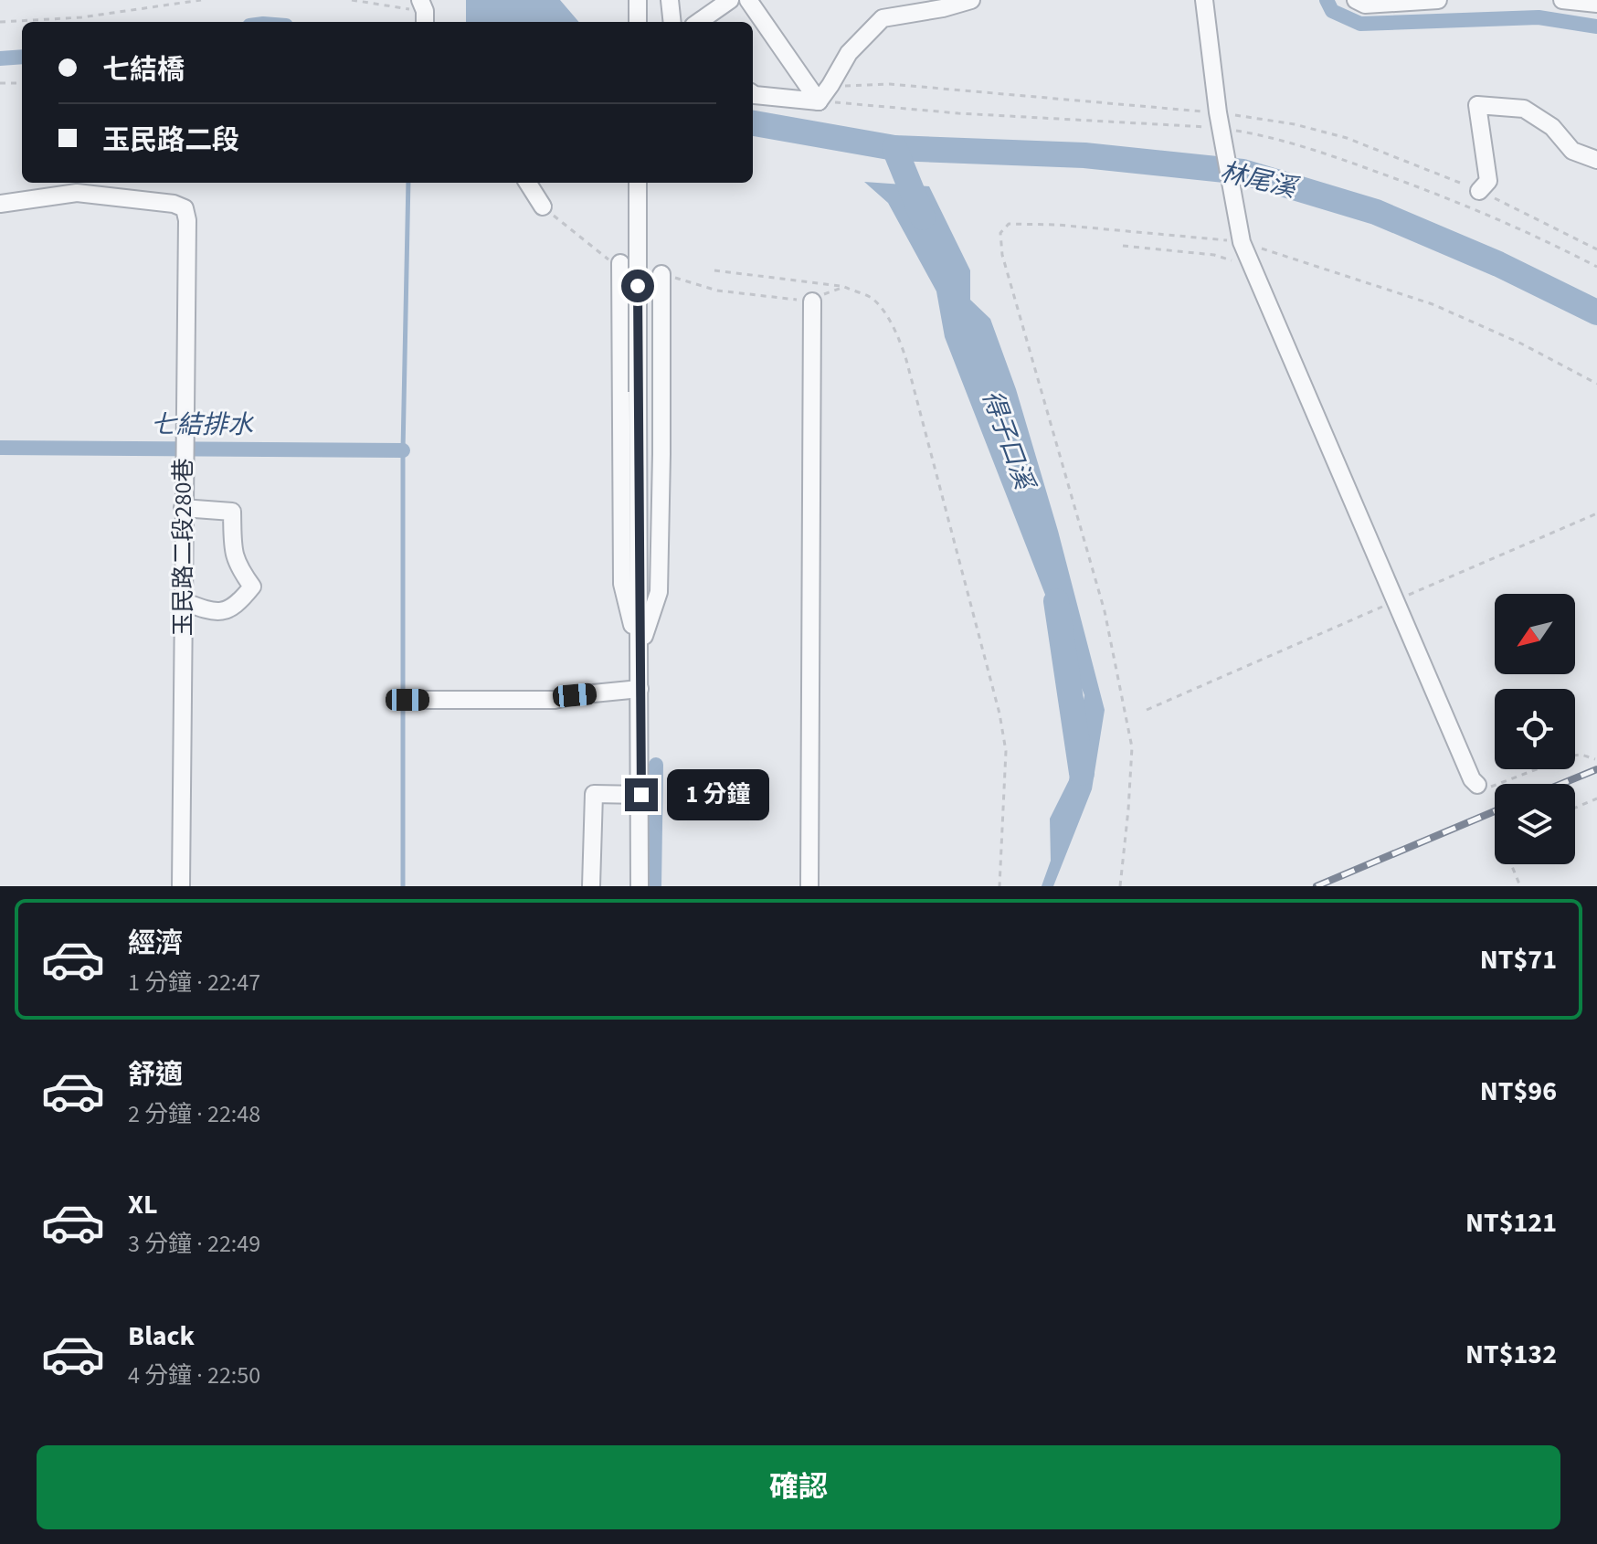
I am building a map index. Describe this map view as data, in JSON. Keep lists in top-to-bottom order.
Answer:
{
  "streets": {
    "street": ["玉民路二段280巷"]
  },
  "water": ["林尾溪", "七結排水", "得子口溪"],
  "north": "bottom left",
  "page": {
    "banner": ["七結橋", "玉民路二段"],
    "bubble": "1 分鐘",
    "list": [
      {
        "name": "經濟",
        "note": "1 分鐘 · 22:47",
        "value": "NT$71"
      },
      {
        "name": "舒適",
        "note": "2 分鐘 · 22:48",
        "value": "NT$96"
      },
      {
        "name": "XL",
        "note": "3 分鐘 · 22:49",
        "value": "NT$121"
      },
      {
        "name": "Black",
        "note": "4 分鐘 · 22:50",
        "value": "NT$132"
      }
    ],
    "buttons": "確認"
  }
}
